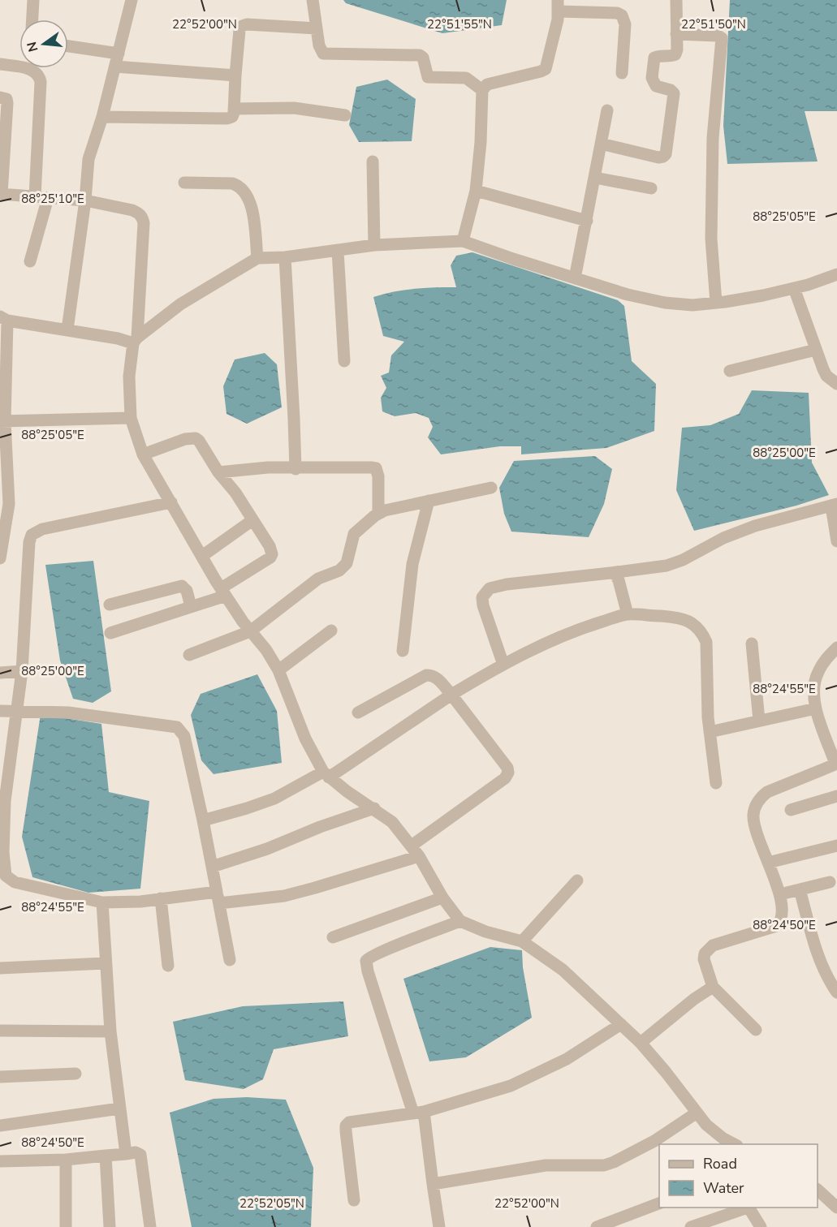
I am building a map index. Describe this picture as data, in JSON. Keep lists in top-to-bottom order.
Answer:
{
  "legend": ["Road", "Water"],
  "north": "left",
  "coordinates": [
    "22°52'00\"N",
    "22°51'55\"N",
    "22°51'50\"N",
    "88°25'10\"E",
    "88°25'05\"E",
    "88°25'00\"E",
    "88°24'55\"E",
    "88°24'50\"E",
    "22°52'05\"N"
  ]
}
